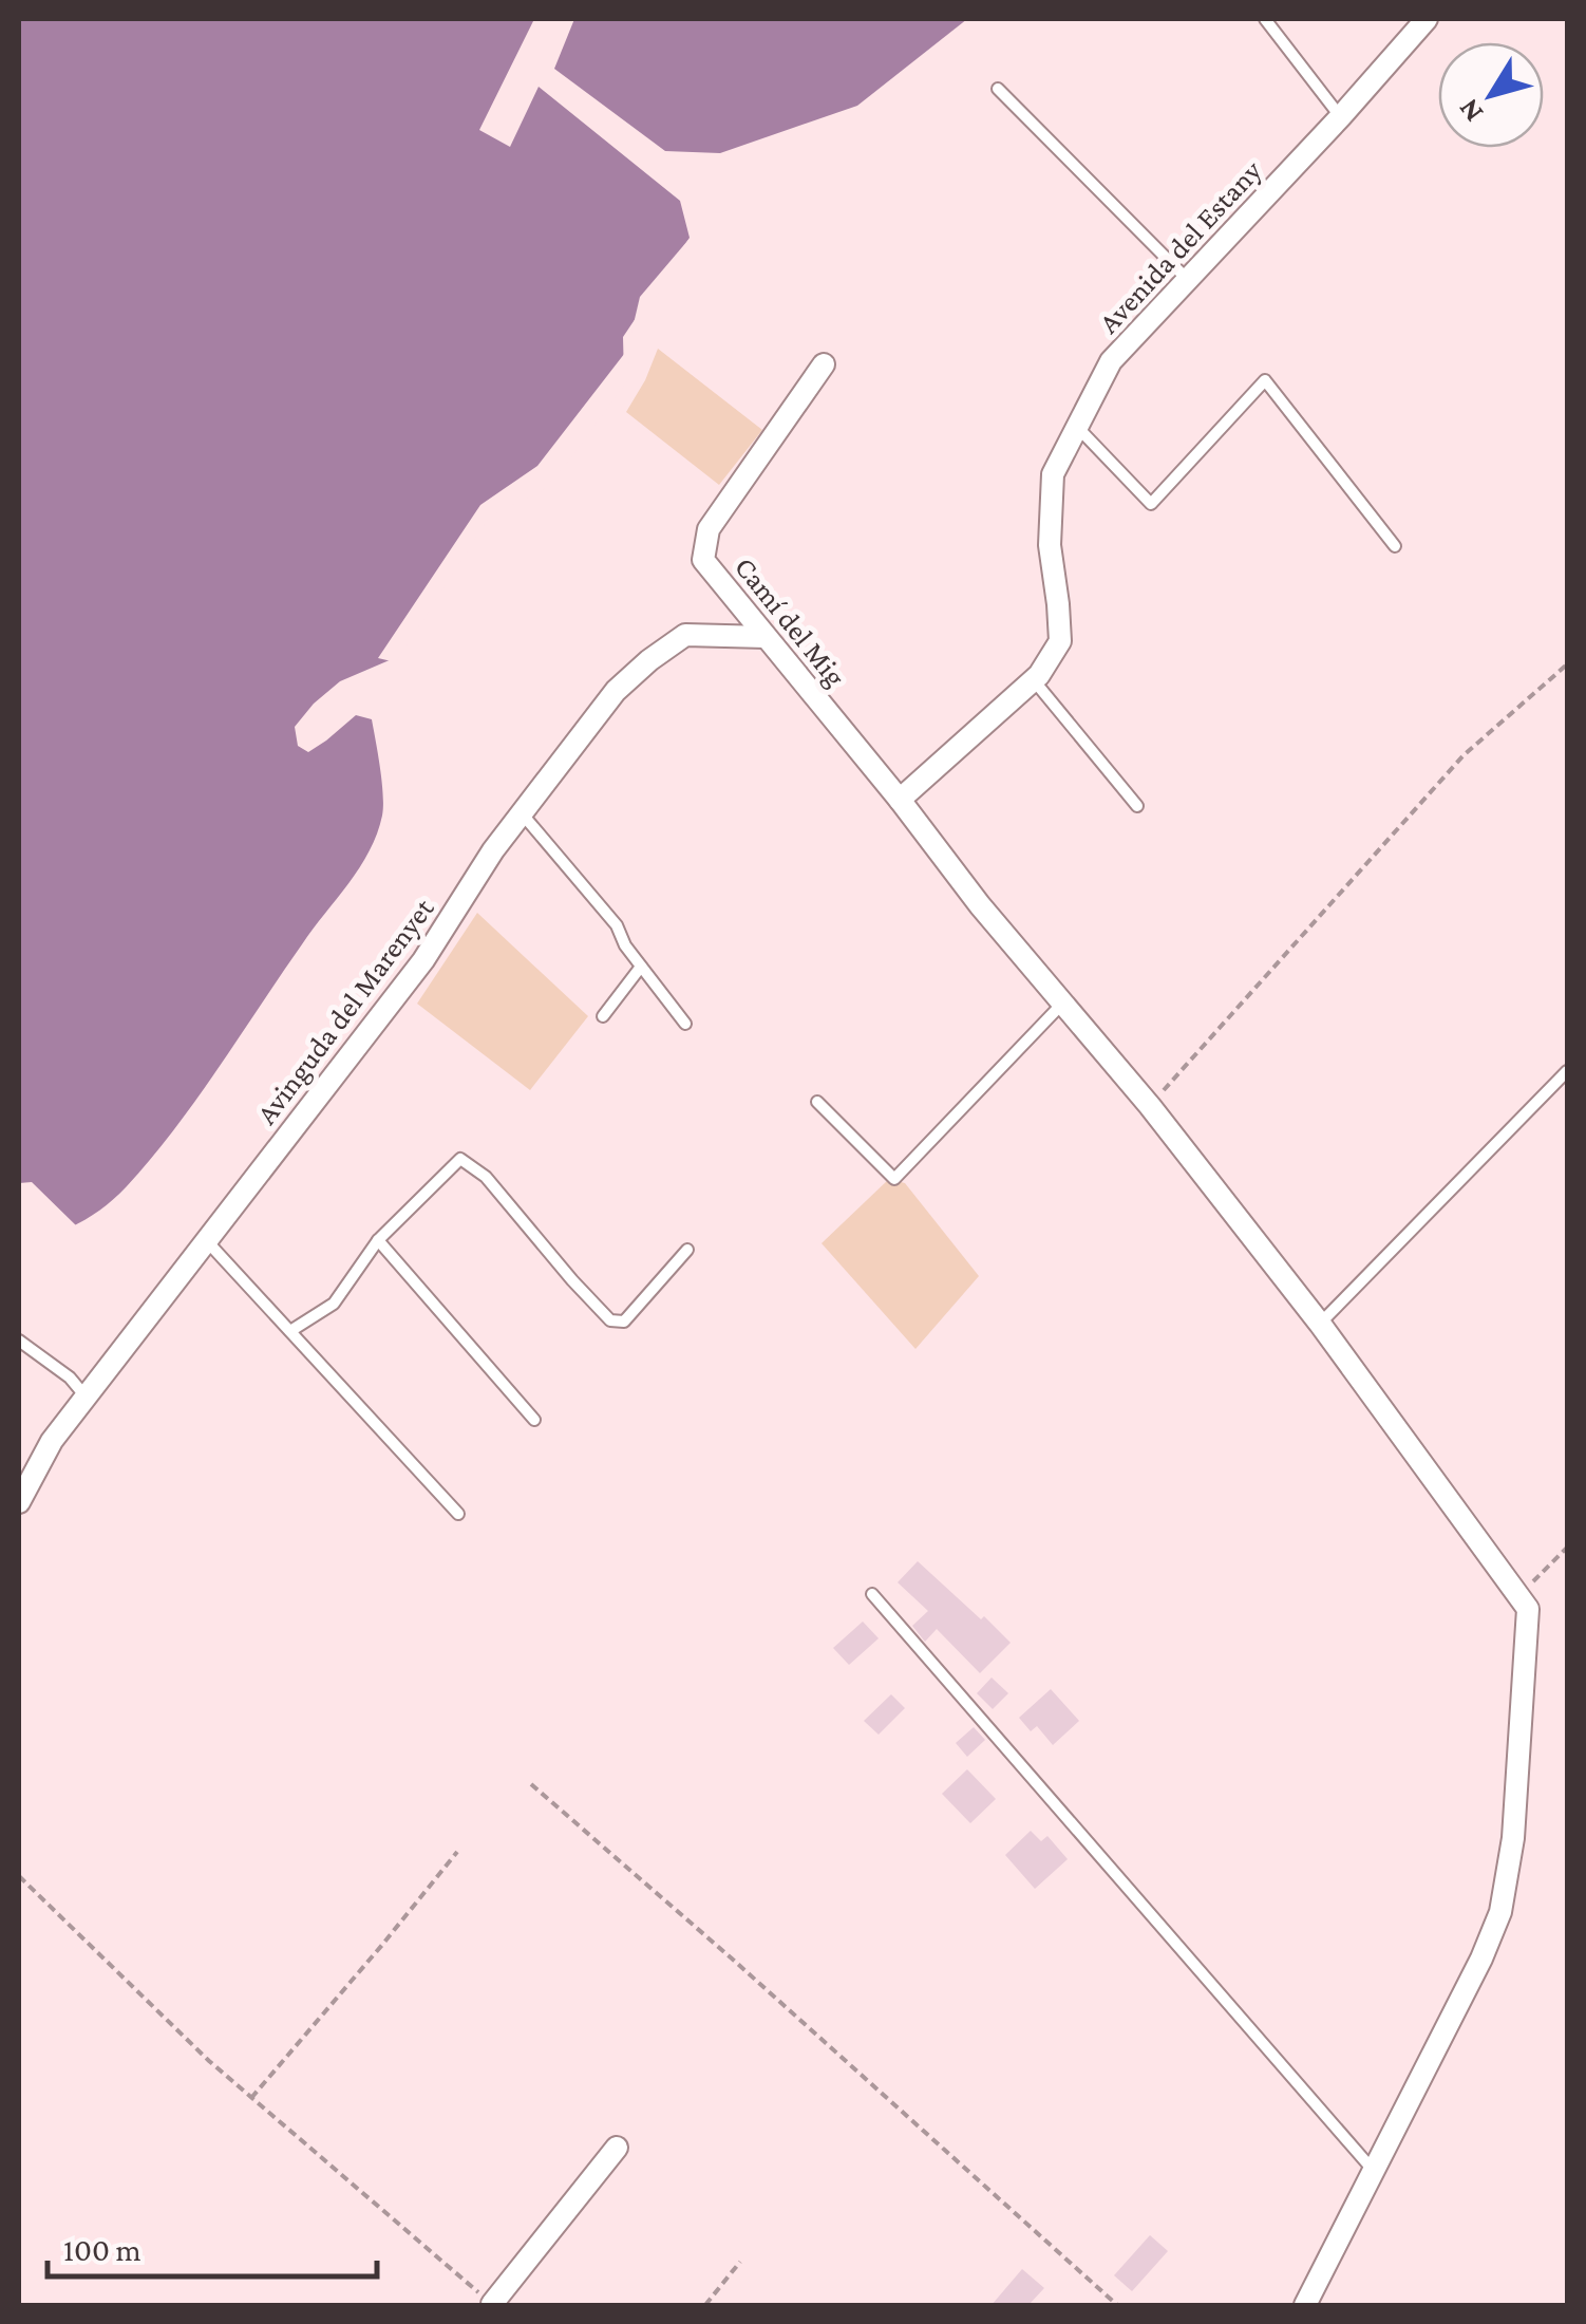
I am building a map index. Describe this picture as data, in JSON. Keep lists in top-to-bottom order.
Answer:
{
  "streets": {
    "street": ["Avenida del Estany", "Camí del Mig", "Avinguda del Marenyet"]
  },
  "crossings": [
    ["Avenida del Estany", "Camí del Mig"],
    ["Camí del Mig", "Avinguda del Marenyet"]
  ],
  "scale_bar": "100 m",
  "north": "bottom left"
}
